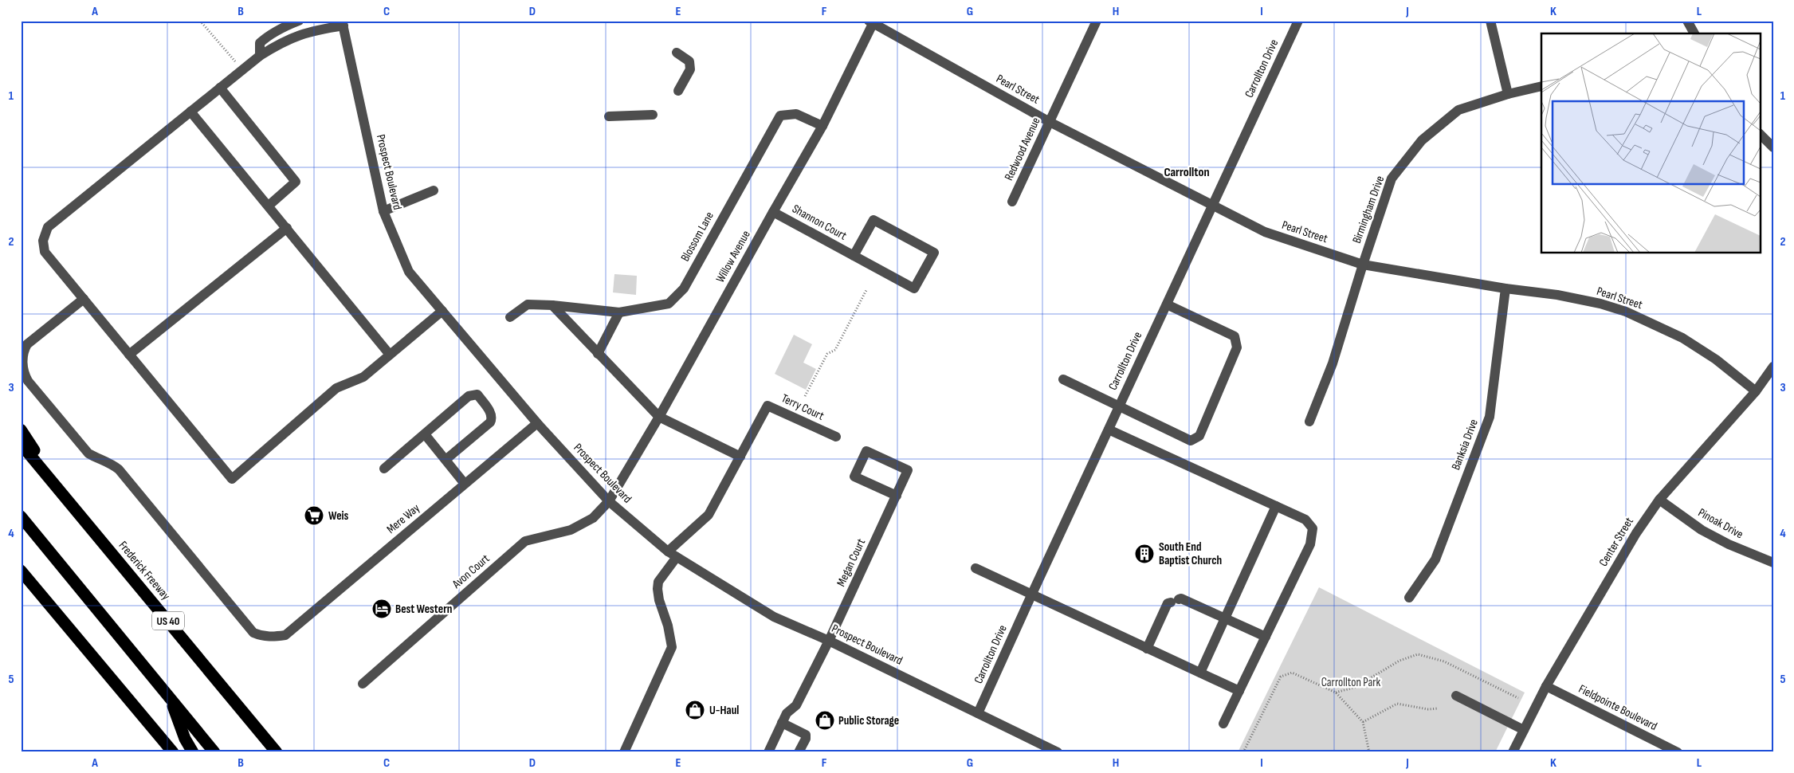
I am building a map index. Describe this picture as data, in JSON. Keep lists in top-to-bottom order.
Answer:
{
  "streets": {
    "highway": ["Frederick Freeway", "US 40"],
    "street": [
      "Carrollton Drive",
      "Pearl Street",
      "Redwood Avenue",
      "Prospect Boulevard",
      "Birmingham Drive",
      "Shannon Court",
      "Blossom Lane",
      "Willow Avenue",
      "Terry Court",
      "Banksia Drive",
      "Mere Way",
      "Pinoak Drive",
      "Center Street",
      "Megan Court",
      "Avon Court",
      "Fieldpointe Boulevard"
    ]
  },
  "crossings": [
    ["Carrollton Drive", "Pearl Street"],
    ["Carrollton Drive", "Prospect Boulevard"],
    ["Pearl Street", "Redwood Avenue"],
    ["Pearl Street", "Birmingham Drive"],
    ["Pearl Street", "Willow Avenue"],
    ["Pearl Street", "Banksia Drive"],
    ["Pearl Street", "Center Street"],
    ["Prospect Boulevard", "Willow Avenue"],
    ["Prospect Boulevard", "Terry Court"],
    ["Prospect Boulevard", "Mere Way"],
    ["Prospect Boulevard", "Megan Court"],
    ["Prospect Boulevard", "Avon Court"],
    ["Shannon Court", "Willow Avenue"],
    ["Blossom Lane", "Willow Avenue"],
    ["Willow Avenue", "Avon Court"],
    ["Pinoak Drive", "Center Street"],
    ["Center Street", "Fieldpointe Boulevard"]
  ],
  "districts": ["Carrollton"],
  "parks": ["Carrollton Park"],
  "places": {
    "supermarket": ["Weis"],
    "building": ["South End Baptist Church"],
    "hotel": ["Best Western"],
    "shop": ["U-Haul", "Public Storage"]
  },
  "grid": {
    "columns": [
      "A",
      "B",
      "C",
      "D",
      "E",
      "F",
      "G",
      "H",
      "I",
      "J",
      "K",
      "L"
    ],
    "rows": [
      "1",
      "2",
      "3",
      "4",
      "5"
    ]
  }
}
